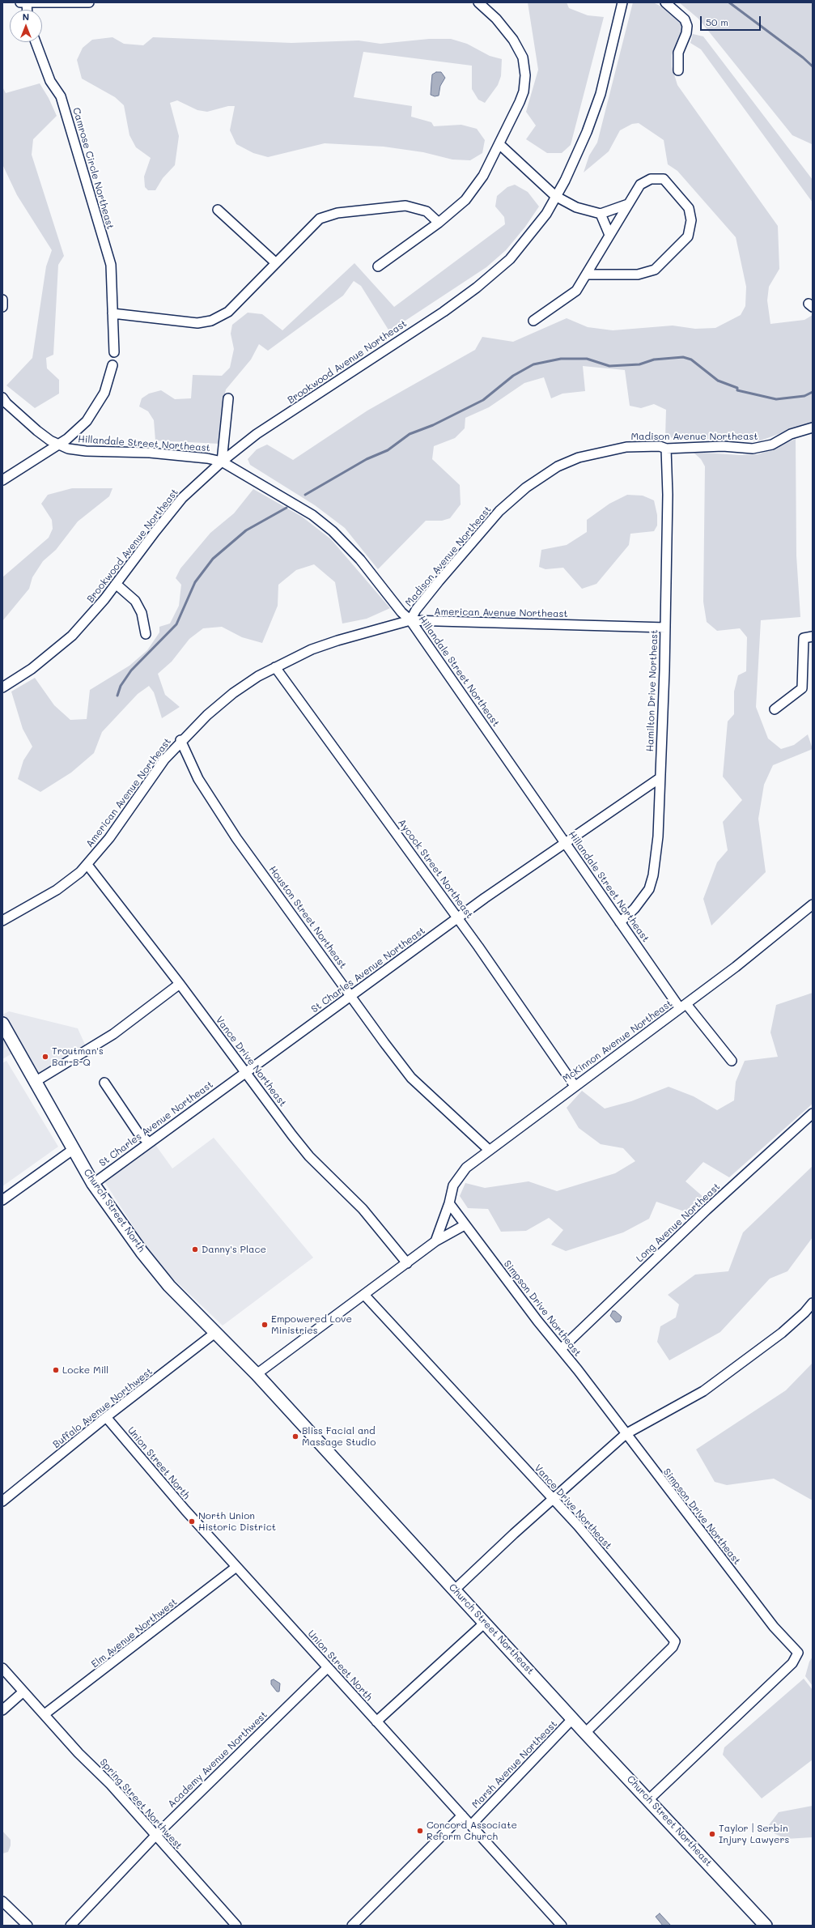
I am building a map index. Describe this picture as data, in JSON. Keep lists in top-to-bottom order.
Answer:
{
  "streets": {
    "main road": ["Church Street North", "Church Street Northeast"],
    "street": [
      "Camrose Circle Northeast",
      "Brookwood Avenue Northeast",
      "Madison Avenue Northeast",
      "Hillandale Street Northeast",
      "American Avenue Northeast",
      "Hamilton Drive Northeast",
      "Aycock Street Northeast",
      "Houston Street Northeast",
      "St Charles Avenue Northeast",
      "McKinnon Avenue Northeast",
      "Vance Drive Northeast",
      "Long Avenue Northeast",
      "Simpson Drive Northeast",
      "Buffalo Avenue Northwest",
      "Union Street North",
      "Elm Avenue Northwest",
      "Academy Avenue Northwest",
      "Marsh Avenue Northeast",
      "Spring Street Northwest"
    ]
  },
  "crossings": [
    ["Brookwood Avenue Northeast", "Hillandale Street Northeast"],
    ["Madison Avenue Northeast", "Hillandale Street Northeast"],
    ["Madison Avenue Northeast", "American Avenue Northeast"],
    ["Madison Avenue Northeast", "Hamilton Drive Northeast"],
    ["Hillandale Street Northeast", "American Avenue Northeast"],
    ["Hillandale Street Northeast", "Hamilton Drive Northeast"],
    ["Hillandale Street Northeast", "St Charles Avenue Northeast"],
    ["Hillandale Street Northeast", "McKinnon Avenue Northeast"],
    ["American Avenue Northeast", "Hamilton Drive Northeast"],
    ["American Avenue Northeast", "Aycock Street Northeast"],
    ["American Avenue Northeast", "Houston Street Northeast"],
    ["American Avenue Northeast", "Vance Drive Northeast"],
    ["Hamilton Drive Northeast", "St Charles Avenue Northeast"],
    ["Aycock Street Northeast", "St Charles Avenue Northeast"],
    ["Aycock Street Northeast", "McKinnon Avenue Northeast"],
    ["Houston Street Northeast", "St Charles Avenue Northeast"],
    ["Houston Street Northeast", "McKinnon Avenue Northeast"],
    ["St Charles Avenue Northeast", "Vance Drive Northeast"],
    ["St Charles Avenue Northeast", "Church Street North"],
    ["Vance Drive Northeast", "Church Street Northeast"],
    ["Church Street North", "Buffalo Avenue Northwest"],
    ["Church Street North", "Church Street Northeast"],
    ["Long Avenue Northeast", "Simpson Drive Northeast"],
    ["Simpson Drive Northeast", "Church Street Northeast"],
    ["Buffalo Avenue Northwest", "Union Street North"],
    ["Buffalo Avenue Northwest", "Church Street Northeast"],
    ["Union Street North", "Elm Avenue Northwest"],
    ["Union Street North", "Academy Avenue Northwest"],
    ["Union Street North", "Marsh Avenue Northeast"],
    ["Church Street Northeast", "Marsh Avenue Northeast"],
    ["Elm Avenue Northwest", "Spring Street Northwest"],
    ["Academy Avenue Northwest", "Spring Street Northwest"]
  ],
  "places": [
    "Troutman's Bar-B-Q",
    "Danny's Place",
    "Empowered Love Ministries",
    "Locke Mill",
    "Bliss Facial and Massage Studio",
    "North Union Historic District",
    "Concord Associate Reform Church",
    "Taylor | Serbin Injury Lawyers"
  ],
  "scale_bar": "50 m",
  "north": "top"
}
